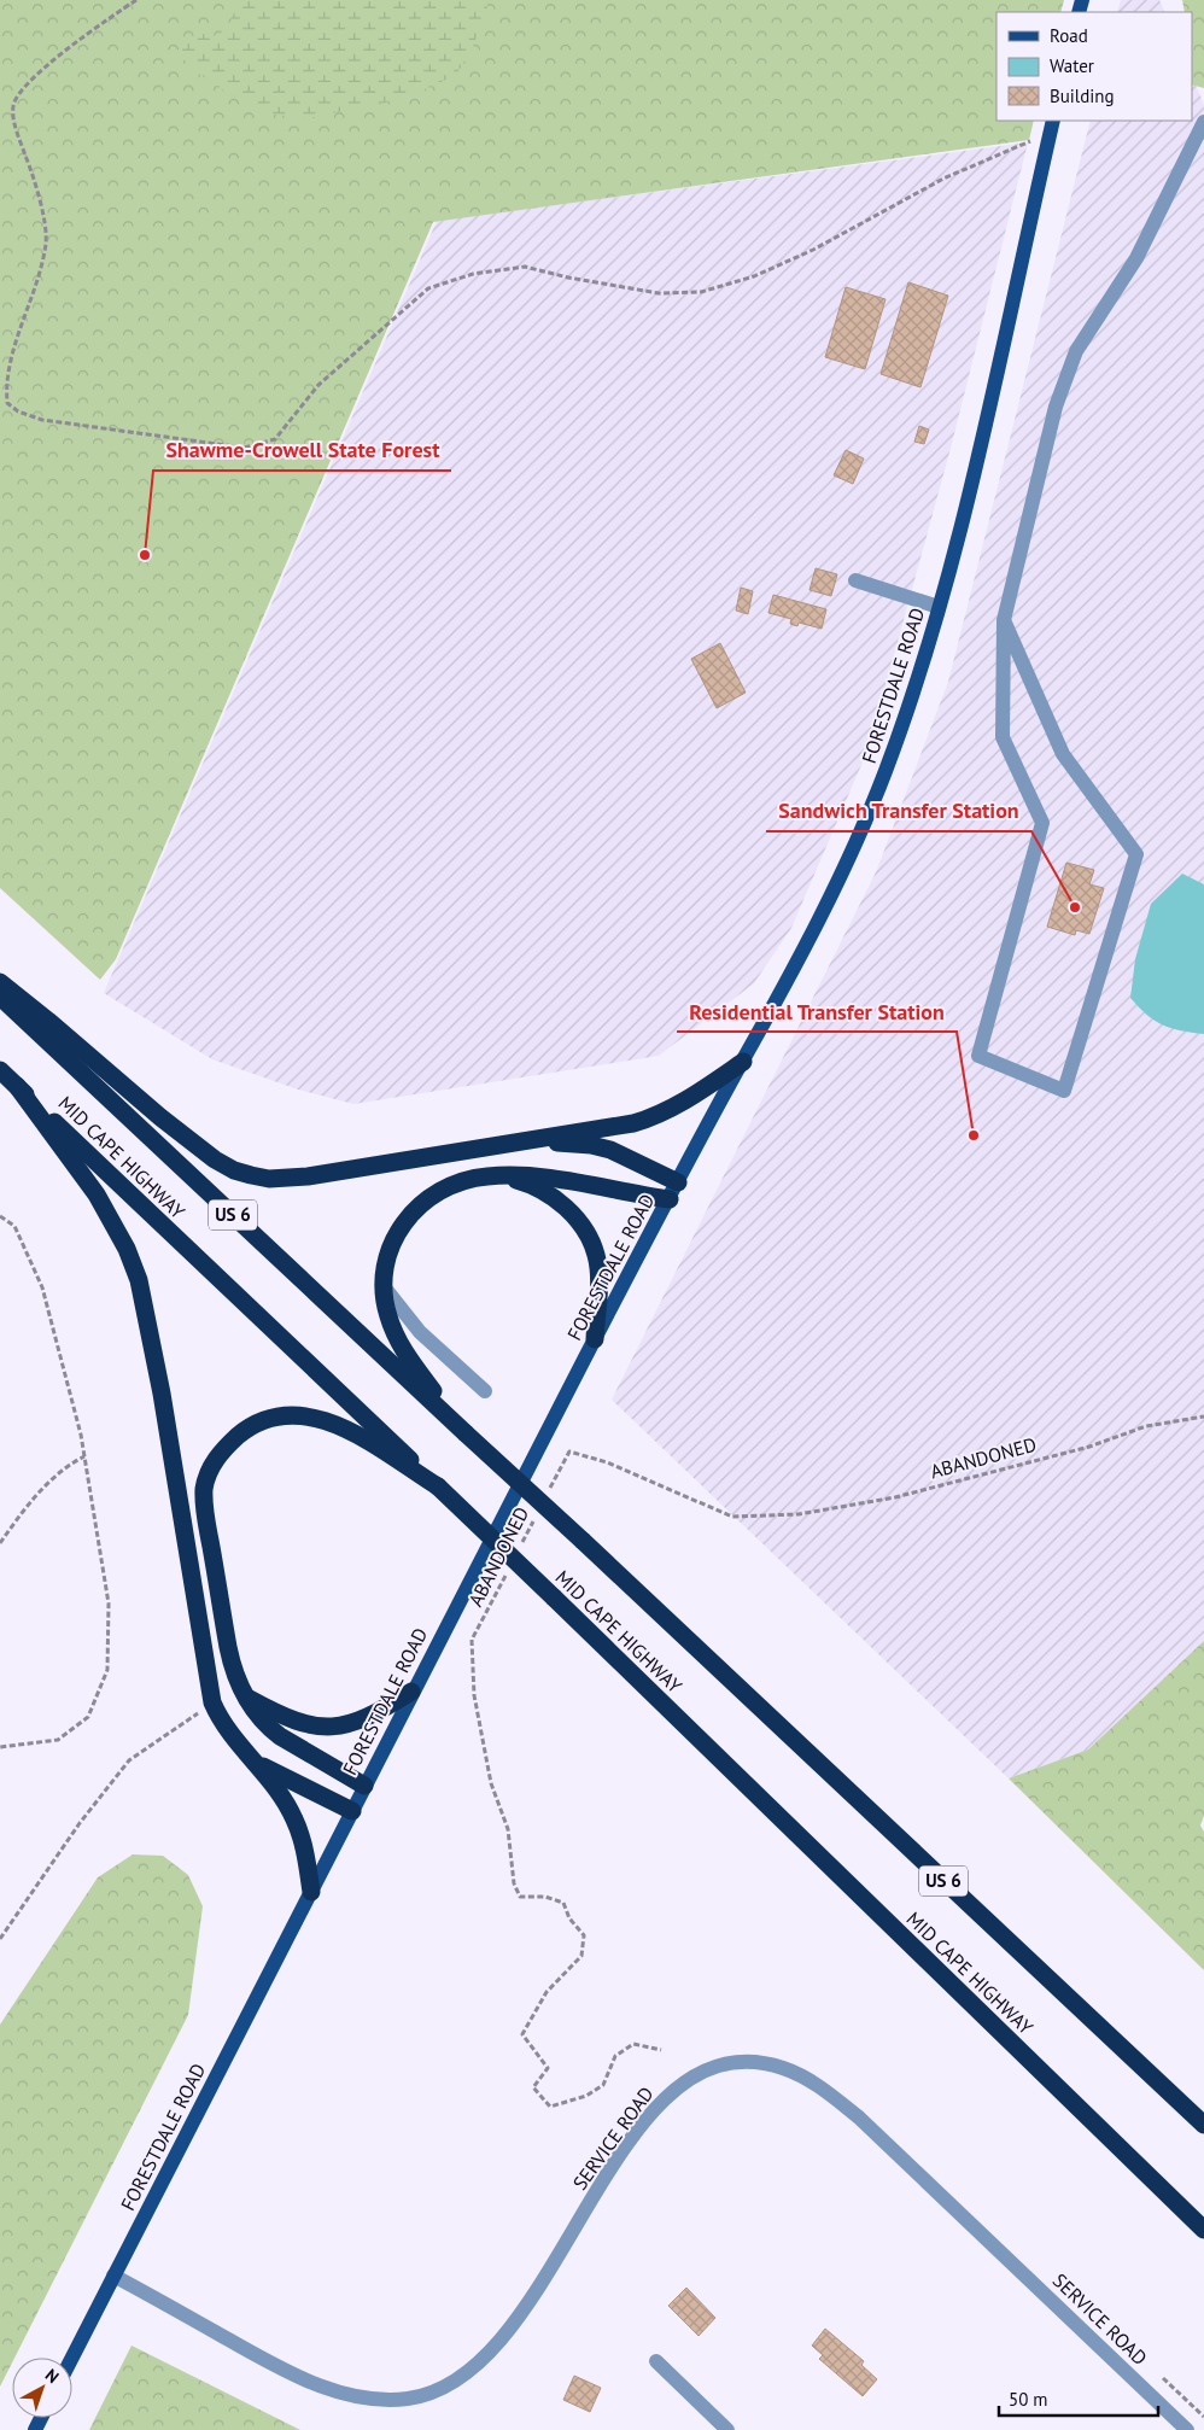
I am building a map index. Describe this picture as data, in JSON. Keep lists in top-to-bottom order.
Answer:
{
  "streets": {
    "highway": ["MID CAPE HIGHWAY", "US 6"],
    "main road": ["FORESTDALE ROAD"],
    "street": ["SERVICE ROAD"],
    "path": ["ABANDONED"]
  },
  "crossings": [
    ["FORESTDALE ROAD", "SERVICE ROAD"]
  ],
  "places": ["Shawme-Crowell State Forest", "Sandwich Transfer Station", "Residential Transfer Station"],
  "legend": ["Road", "Water", "Building"],
  "scale_bar": "50 m",
  "north": "top right"
}
